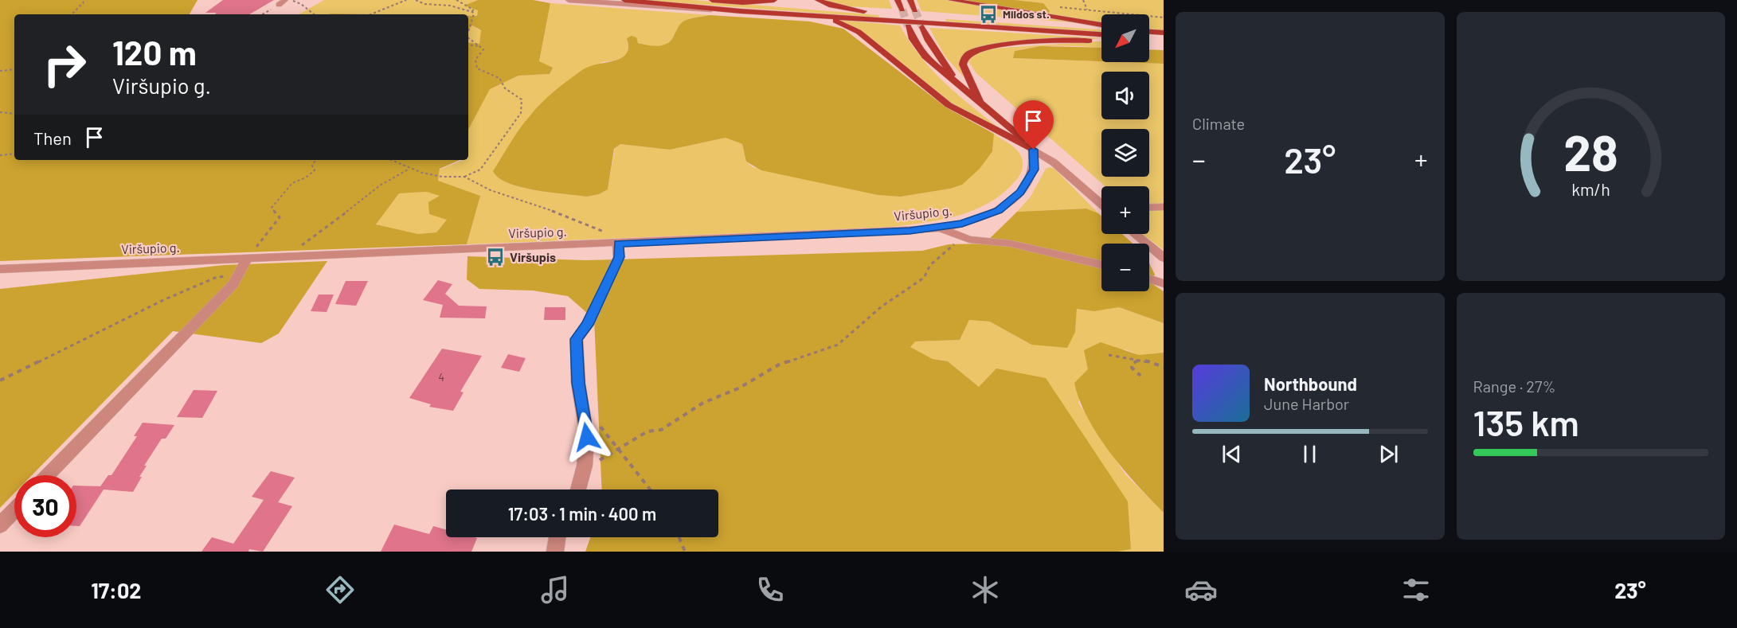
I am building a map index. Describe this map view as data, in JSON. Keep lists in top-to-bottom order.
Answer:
{
  "streets": {
    "street": ["Viršupio g."]
  },
  "places": {
    "bus stop": ["Mildos st.", "Viršupis"]
  },
  "house_numbers": ["4"],
  "north": "bottom left",
  "page": {
    "tile": [
      "Climate",
      ["Range · 27%", "135 km"]
    ],
    "map_buttons": ["+", "−"],
    "turn": ["120 m", "Viršupio g."],
    "then": "Then",
    "heat": ["−", "23°", "+"],
    "song": ["Northbound", "June Harbor"],
    "limit": "30",
    "trip": "17:03 · 1 min · 400 m",
    "tabs": ["17:02", "23°"],
    "gauge": ["28", "km/h"]
  }
}
